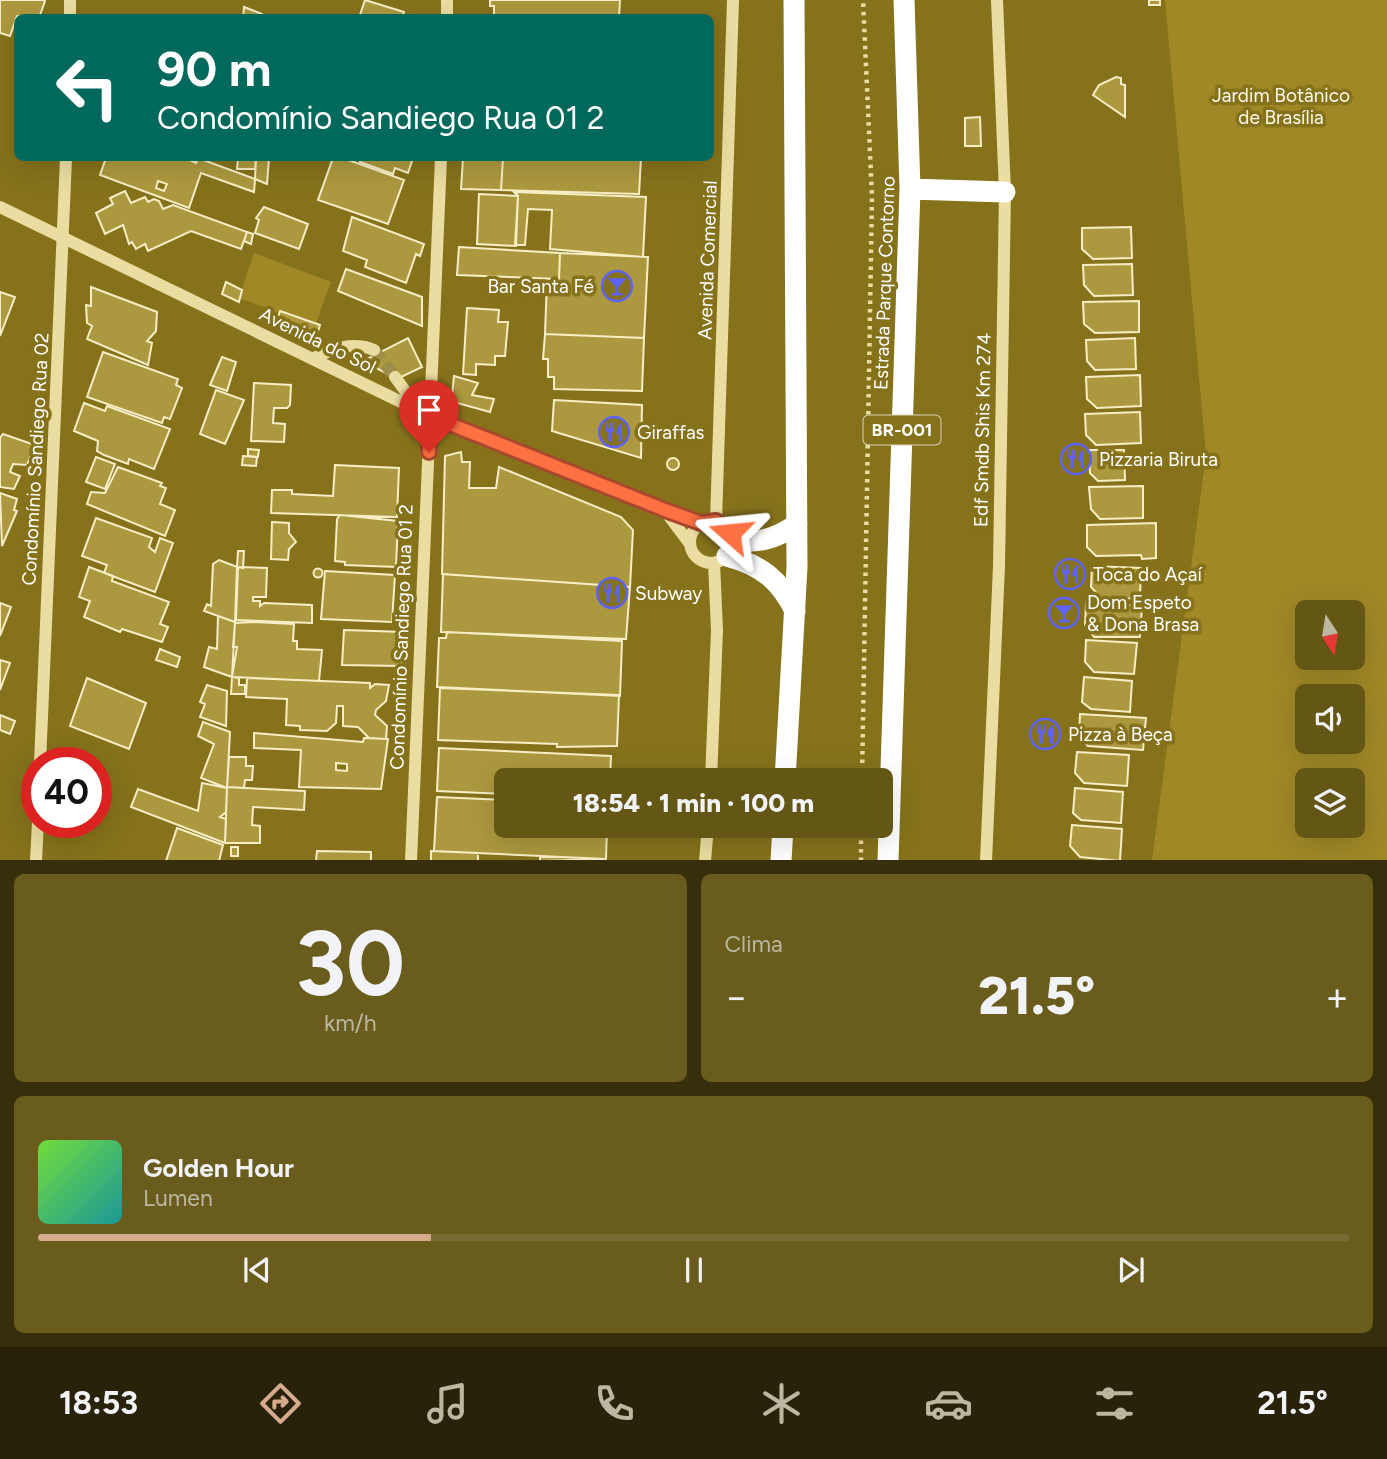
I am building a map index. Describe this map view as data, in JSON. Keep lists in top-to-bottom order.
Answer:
{
  "streets": {
    "highway": ["Estrada Parque Contorno", "BR-001"],
    "street": [
      "Avenida Comercial",
      "Avenida do Sol",
      "Edf Smdb Shis Km 274",
      "Condomínio Sandiego Rua 02",
      "Condomínio Sandiego Rua 01 2"
    ]
  },
  "crossings": [
    ["Avenida Comercial", "Avenida do Sol"],
    ["Avenida do Sol", "Condomínio Sandiego Rua 02"],
    ["Avenida do Sol", "Condomínio Sandiego Rua 01 2"]
  ],
  "parks": ["Jardim Botânico de Brasília"],
  "places": {
    "bar": ["Bar Santa Fé", "Dom Espeto & Dona Brasa"],
    "restaurant": [
      "Giraffas",
      "Pizzaria Biruta",
      "Toca do Açaí",
      "Subway",
      "Pizza à Beça"
    ]
  },
  "north": "bottom",
  "page": {
    "turn": ["90 m", "Condomínio Sandiego Rua 01 2"],
    "limit": "40",
    "trip": "18:54 · 1 min · 100 m",
    "tile": [
      ["30", "km/h"],
      "Clima"
    ],
    "heat": ["−", "21.5°", "+"],
    "song": ["Golden Hour", "Lumen"],
    "tabs": ["18:53", "21.5°"]
  }
}
